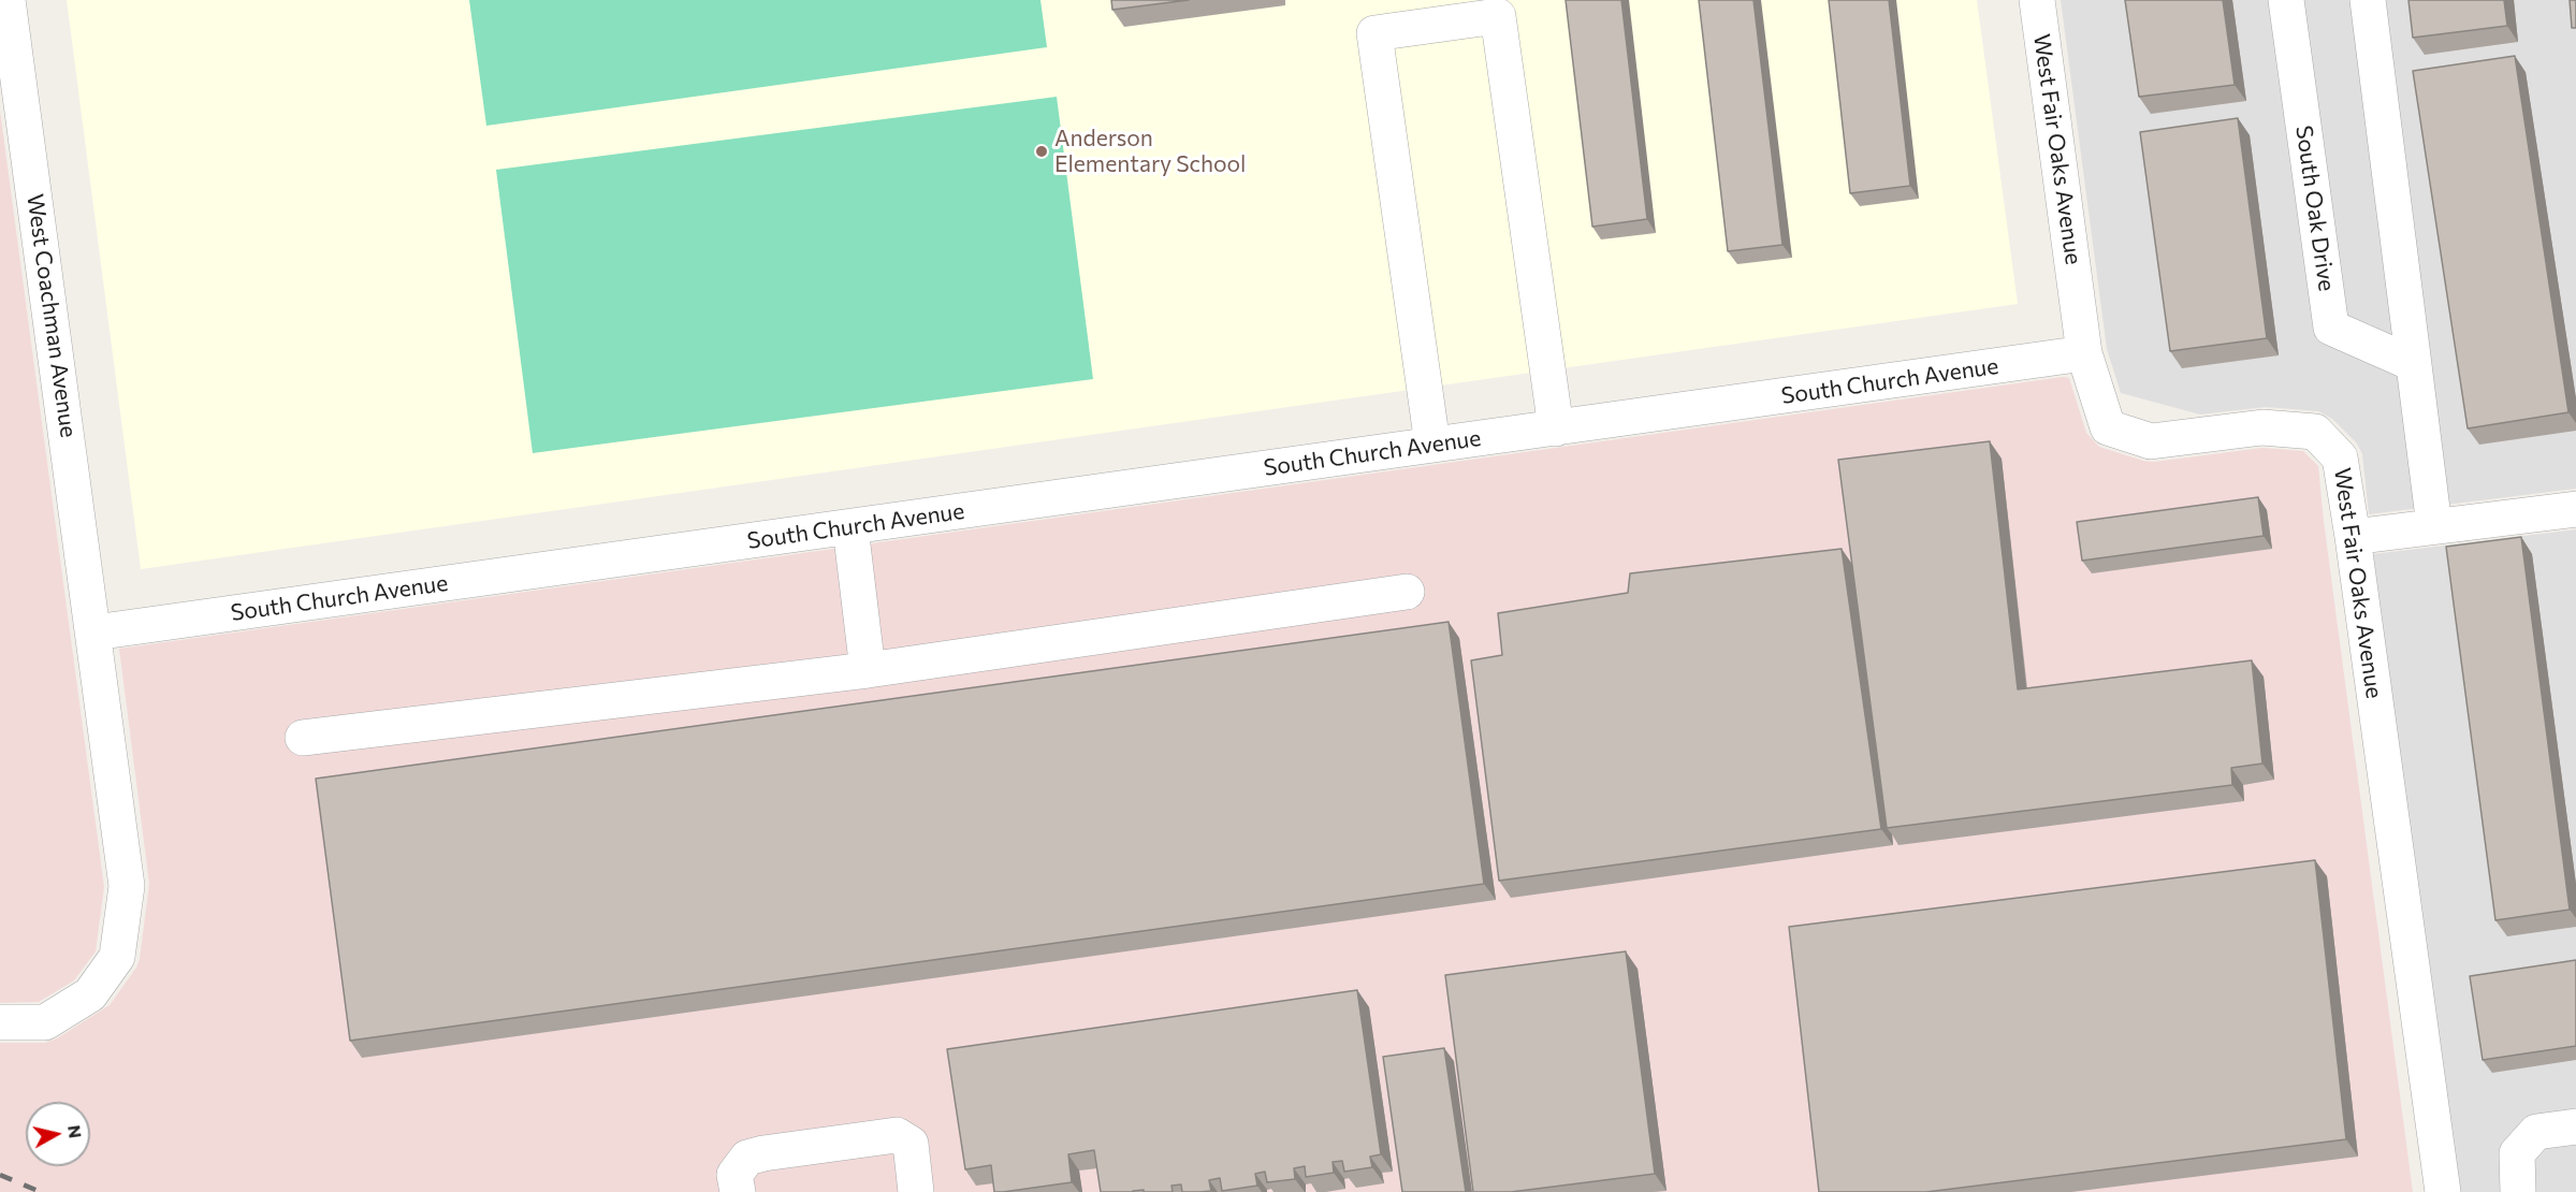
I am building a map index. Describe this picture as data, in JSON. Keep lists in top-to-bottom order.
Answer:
{
  "streets": {
    "street": [
      "West Fair Oaks Avenue",
      "South Oak Drive",
      "West Coachman Avenue",
      "South Church Avenue"
    ]
  },
  "crossings": [
    ["West Fair Oaks Avenue", "South Church Avenue"],
    ["West Coachman Avenue", "South Church Avenue"]
  ],
  "places": ["Anderson Elementary School"],
  "north": "right"
}
